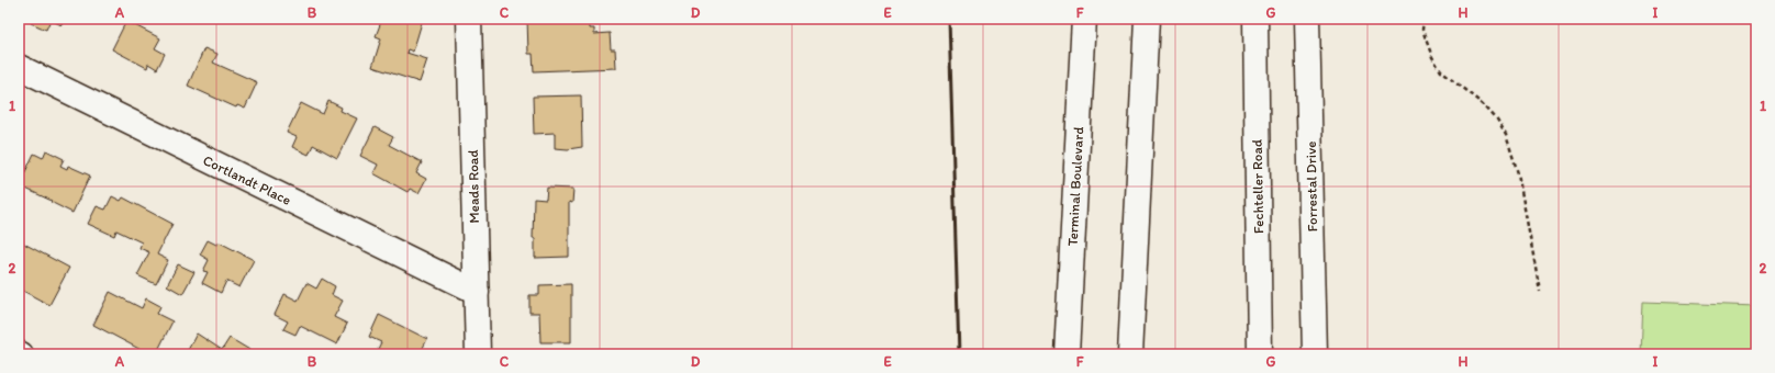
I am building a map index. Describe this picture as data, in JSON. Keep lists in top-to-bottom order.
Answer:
{
  "streets": {
    "street": [
      "Cortlandt Place",
      "Meads Road",
      "Terminal Boulevard",
      "Fechteller Road",
      "Forrestal Drive"
    ]
  },
  "crossings": [
    ["Cortlandt Place", "Meads Road"]
  ],
  "grid": {
    "columns": [
      "A",
      "B",
      "C",
      "D",
      "E",
      "F",
      "G",
      "H",
      "I"
    ],
    "rows": ["1", "2"]
  }
}
